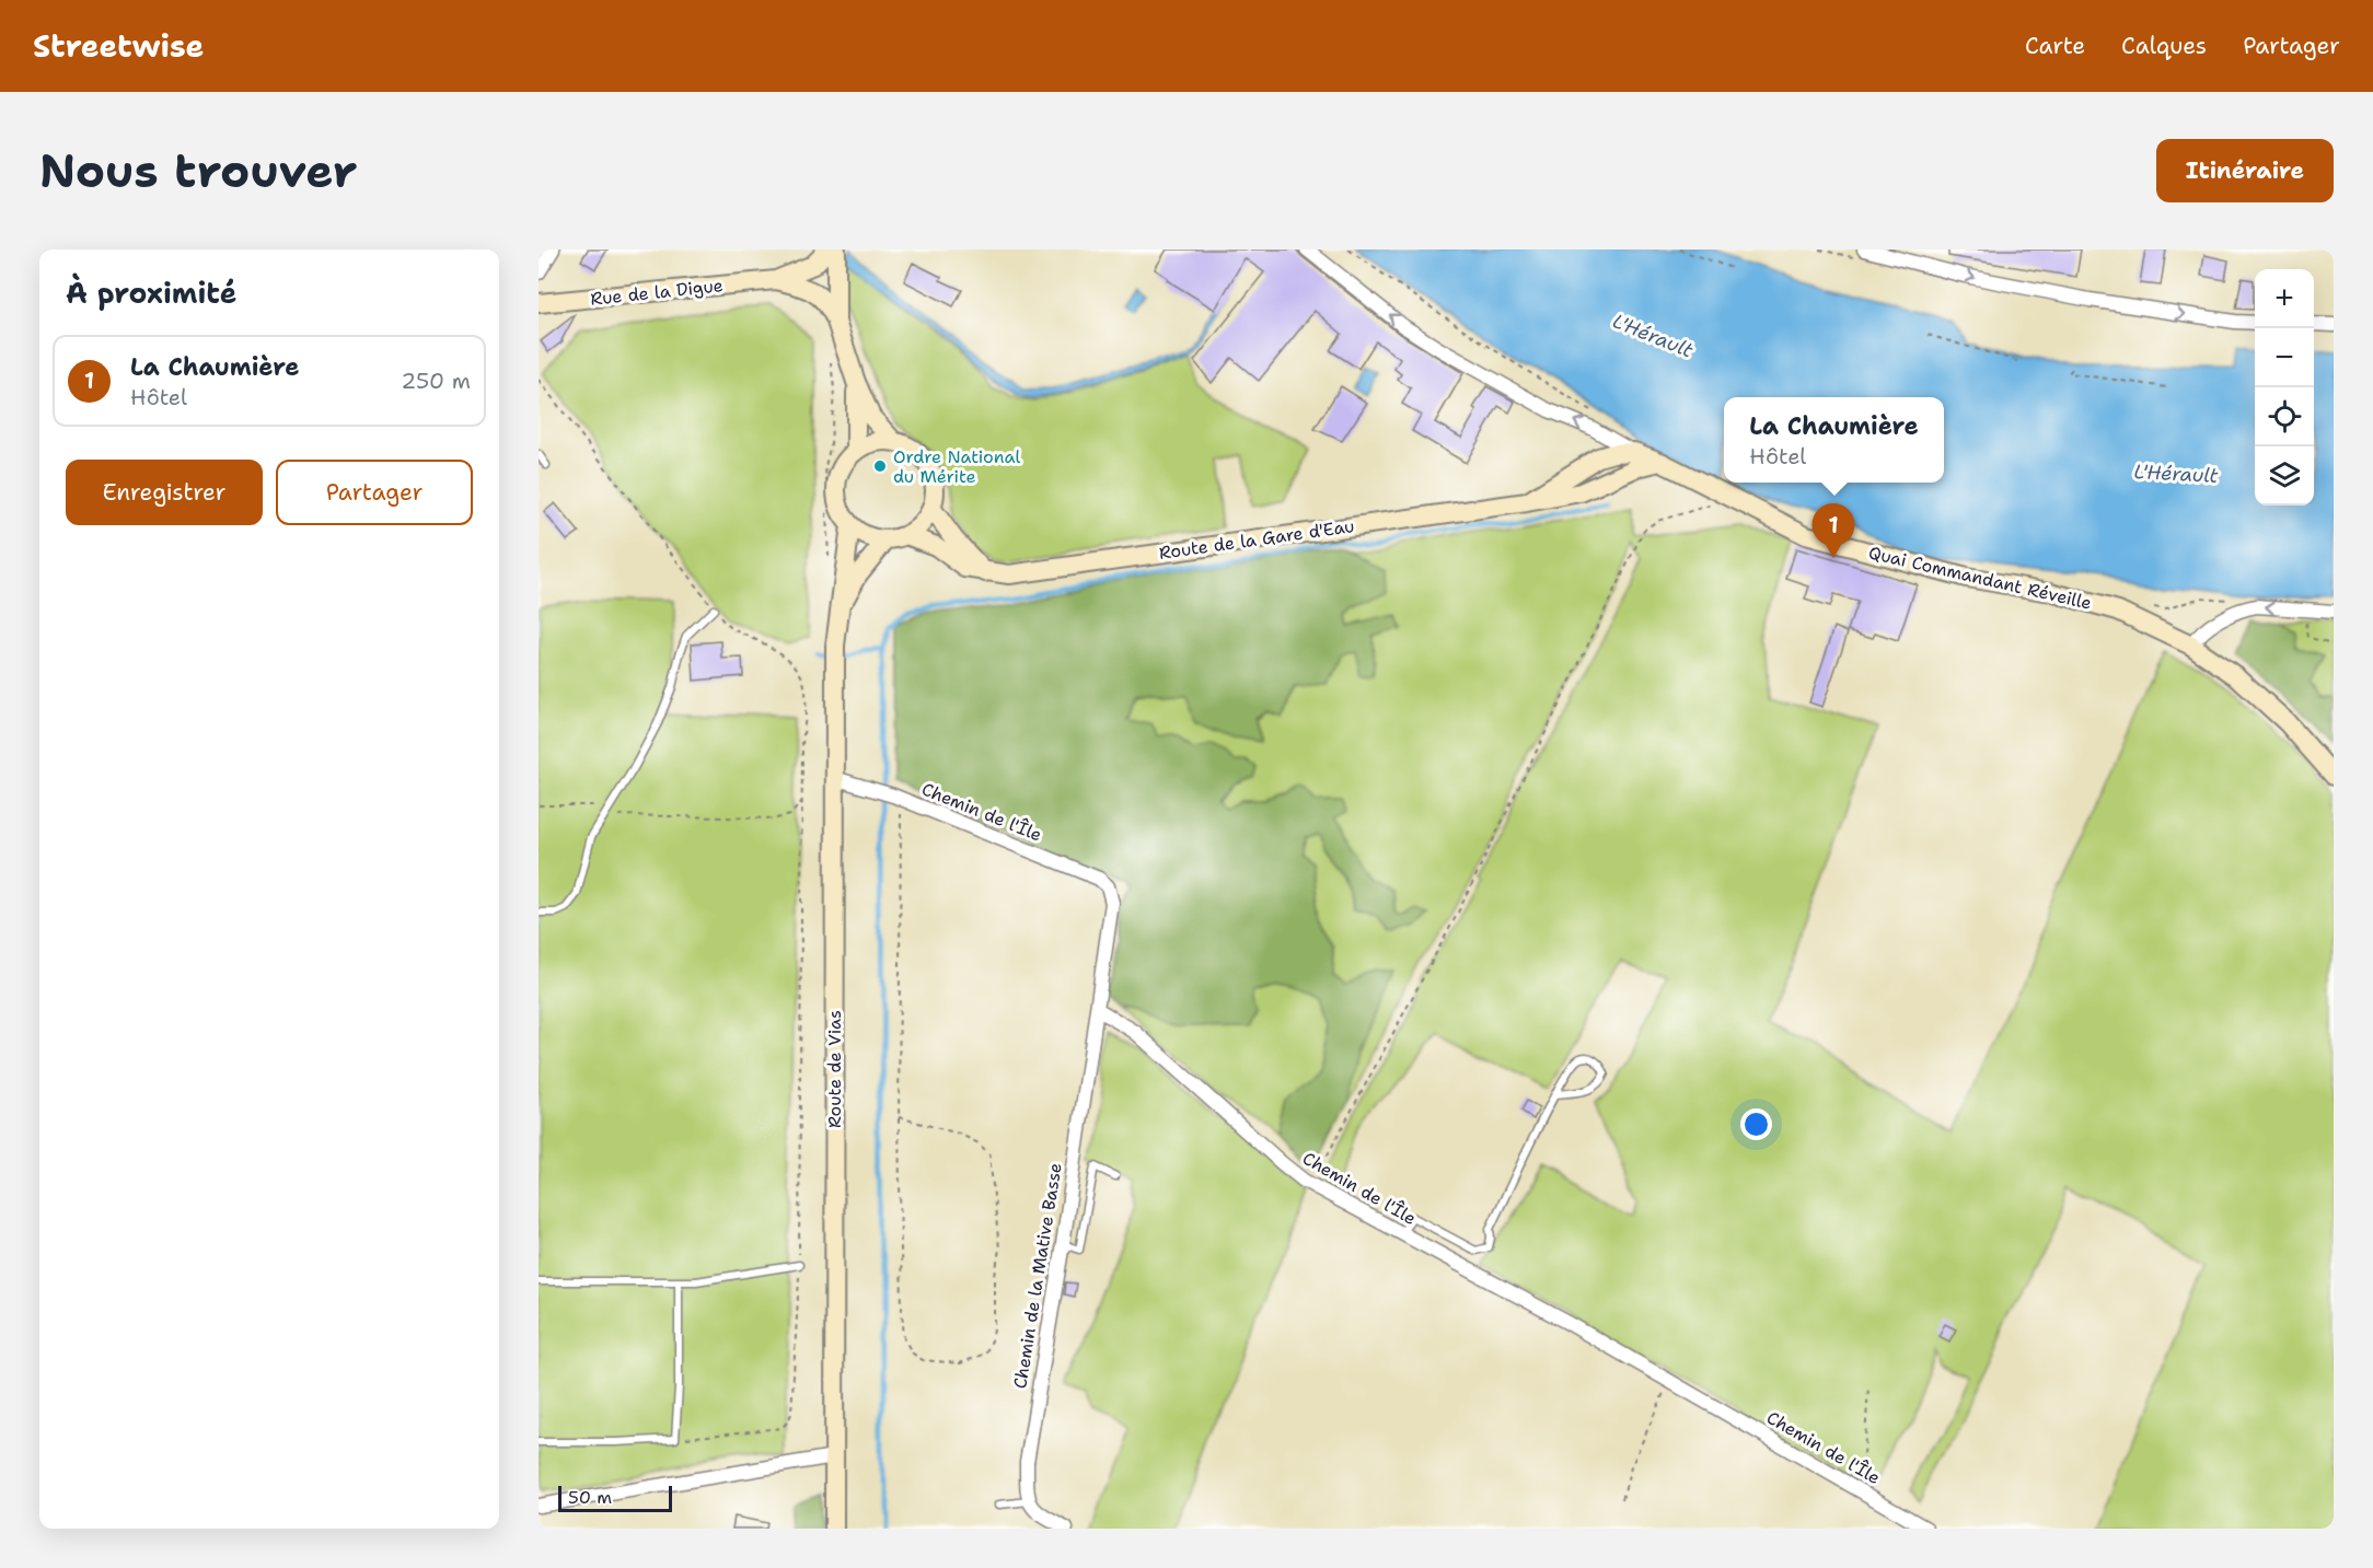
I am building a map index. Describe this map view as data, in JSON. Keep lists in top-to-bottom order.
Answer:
{
  "streets": {
    "main road": [
      "Rue de la Digue",
      "Route de la Gare d'Eau",
      "Quai Commandant Réveille",
      "Route de Vias"
    ],
    "street": ["Chemin de l'Île", "Chemin de la Mative Basse"]
  },
  "crossings": [
    ["Route de la Gare d'Eau", "Quai Commandant Réveille"],
    ["Route de la Gare d'Eau", "Route de Vias"],
    ["Chemin de l'Île", "Route de Vias"],
    ["Chemin de l'Île", "Chemin de la Mative Basse"]
  ],
  "water": ["L'Hérault"],
  "places": ["Ordre National du Mérite"],
  "scale_bar": "50 m",
  "page": {
    "header": "Streetwise",
    "nav": ["Carte", "Calques", "Partager"],
    "buttons": [
      "Itinéraire",
      ["Enregistrer", "Partager"]
    ],
    "title": "Nous trouver",
    "heading": "À proximité",
    "map_buttons": ["+", "−"],
    "list": [
      {
        "mark": "1",
        "name": "La Chaumière",
        "note": "Hôtel",
        "value": "250 m"
      }
    ],
    "popup": ["La Chaumière", "Hôtel"],
    "pins": "1",
    "scale": "50 m"
  }
}
